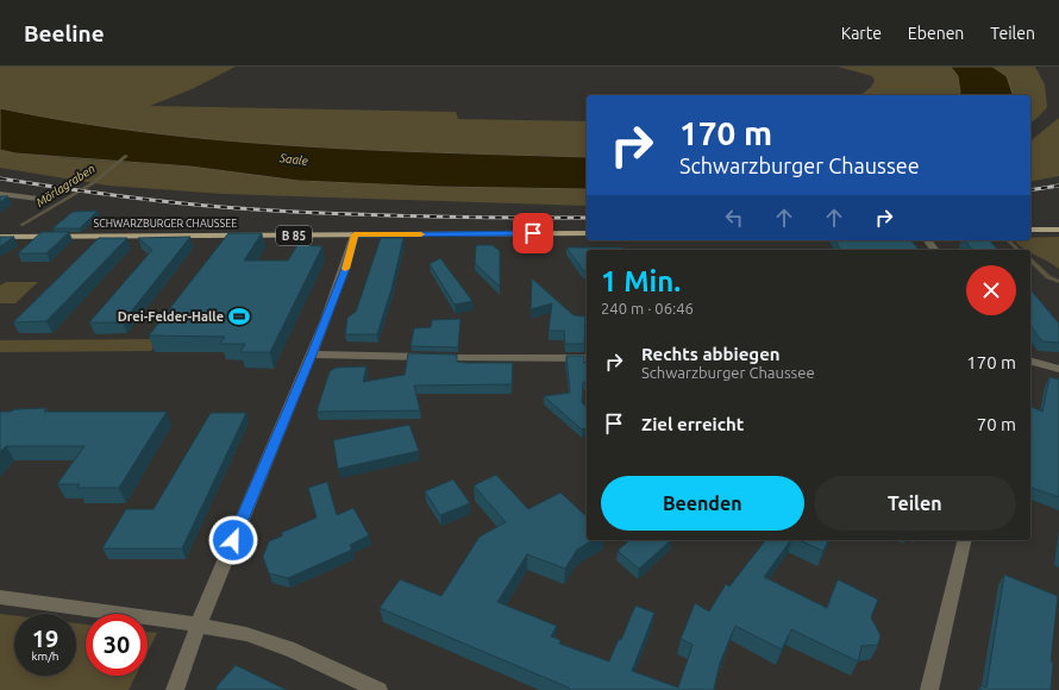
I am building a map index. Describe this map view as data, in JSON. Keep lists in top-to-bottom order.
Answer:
{
  "streets": {
    "main road": ["SCHWARZBURGER CHAUSSEE", "B 85"]
  },
  "water": ["Saale", "Mörlagraben"],
  "places": {
    "sports": ["Drei-Felder-Halle"]
  },
  "page": {
    "header": "Beeline",
    "nav": ["Karte", "Ebenen", "Teilen"],
    "turn": ["170 m", "Schwarzburger Chaussee"],
    "heading": ["1 Min.", "240 m · 06:46"],
    "list": [
      {
        "name": "Rechts abbiegen",
        "note": "Schwarzburger Chaussee",
        "value": "170 m"
      },
      {
        "name": "Ziel erreicht",
        "value": "70 m"
      }
    ],
    "buttons": ["Beenden", "Teilen"],
    "speed": "19 km/h",
    "limit": "30"
  }
}
